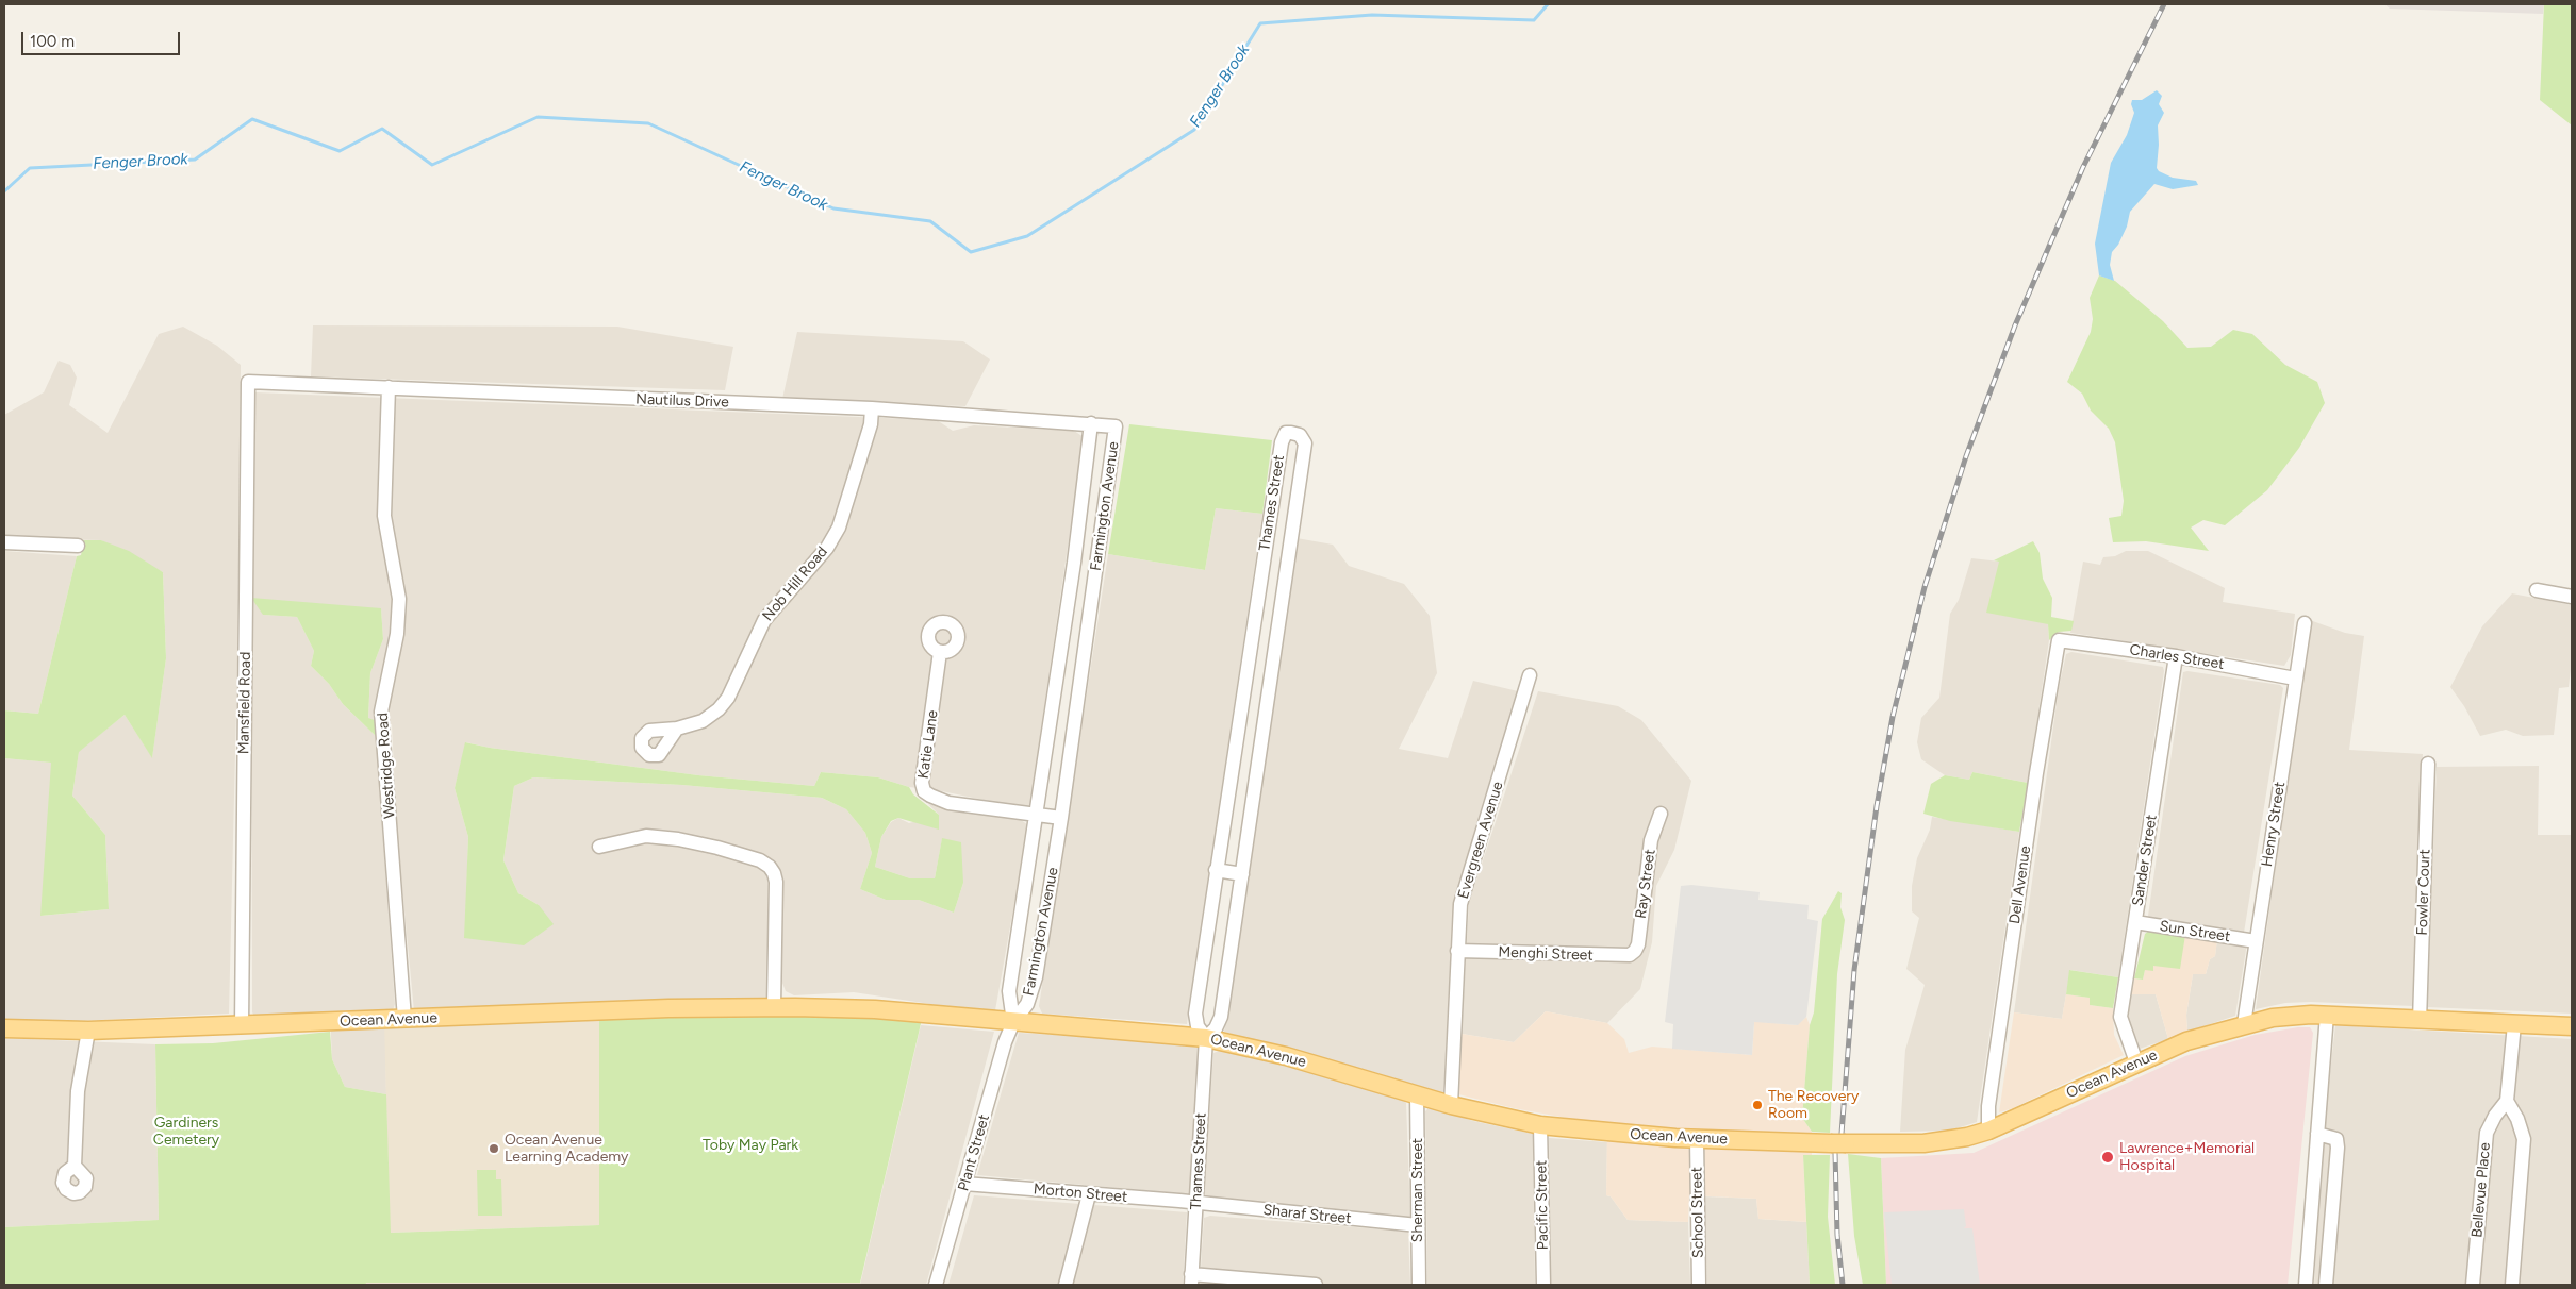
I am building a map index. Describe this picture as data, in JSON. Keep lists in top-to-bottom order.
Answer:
{
  "streets": {
    "main road": ["Ocean Avenue"],
    "street": [
      "Nautilus Drive",
      "Thames Street",
      "Farmington Avenue",
      "Nob Hill Road",
      "Charles Street",
      "Mansfield Road",
      "Katie Lane",
      "Westridge Road",
      "Henry Street",
      "Evergreen Avenue",
      "Sander Street",
      "Ray Street",
      "Dell Avenue",
      "Fowler Court",
      "Sun Street",
      "Menghi Street",
      "Plant Street",
      "Sherman Street",
      "Bellevue Place",
      "Morton Street",
      "Pacific Street",
      "School Street",
      "Sharaf Street"
    ]
  },
  "crossings": [
    ["Nautilus Drive", "Farmington Avenue"],
    ["Nautilus Drive", "Nob Hill Road"],
    ["Nautilus Drive", "Mansfield Road"],
    ["Nautilus Drive", "Westridge Road"],
    ["Thames Street", "Ocean Avenue"],
    ["Thames Street", "Morton Street"],
    ["Thames Street", "Sharaf Street"],
    ["Farmington Avenue", "Katie Lane"],
    ["Farmington Avenue", "Ocean Avenue"],
    ["Farmington Avenue", "Plant Street"],
    ["Charles Street", "Henry Street"],
    ["Charles Street", "Sander Street"],
    ["Charles Street", "Dell Avenue"],
    ["Mansfield Road", "Ocean Avenue"],
    ["Westridge Road", "Ocean Avenue"],
    ["Henry Street", "Sun Street"],
    ["Henry Street", "Ocean Avenue"],
    ["Evergreen Avenue", "Menghi Street"],
    ["Evergreen Avenue", "Ocean Avenue"],
    ["Sander Street", "Sun Street"],
    ["Sander Street", "Ocean Avenue"],
    ["Ray Street", "Menghi Street"],
    ["Dell Avenue", "Ocean Avenue"],
    ["Fowler Court", "Ocean Avenue"],
    ["Ocean Avenue", "Plant Street"],
    ["Ocean Avenue", "Sherman Street"],
    ["Ocean Avenue", "Bellevue Place"],
    ["Ocean Avenue", "Pacific Street"],
    ["Ocean Avenue", "School Street"],
    ["Plant Street", "Morton Street"],
    ["Sherman Street", "Sharaf Street"],
    ["Morton Street", "Sharaf Street"]
  ],
  "water": ["Fenger Brook"],
  "parks": ["Gardiners Cemetery", "Toby May Park"],
  "places": ["The Recovery Room", "Ocean Avenue Learning Academy", "Lawrence+Memorial Hospital"],
  "scale_bar": "100 m"
}
